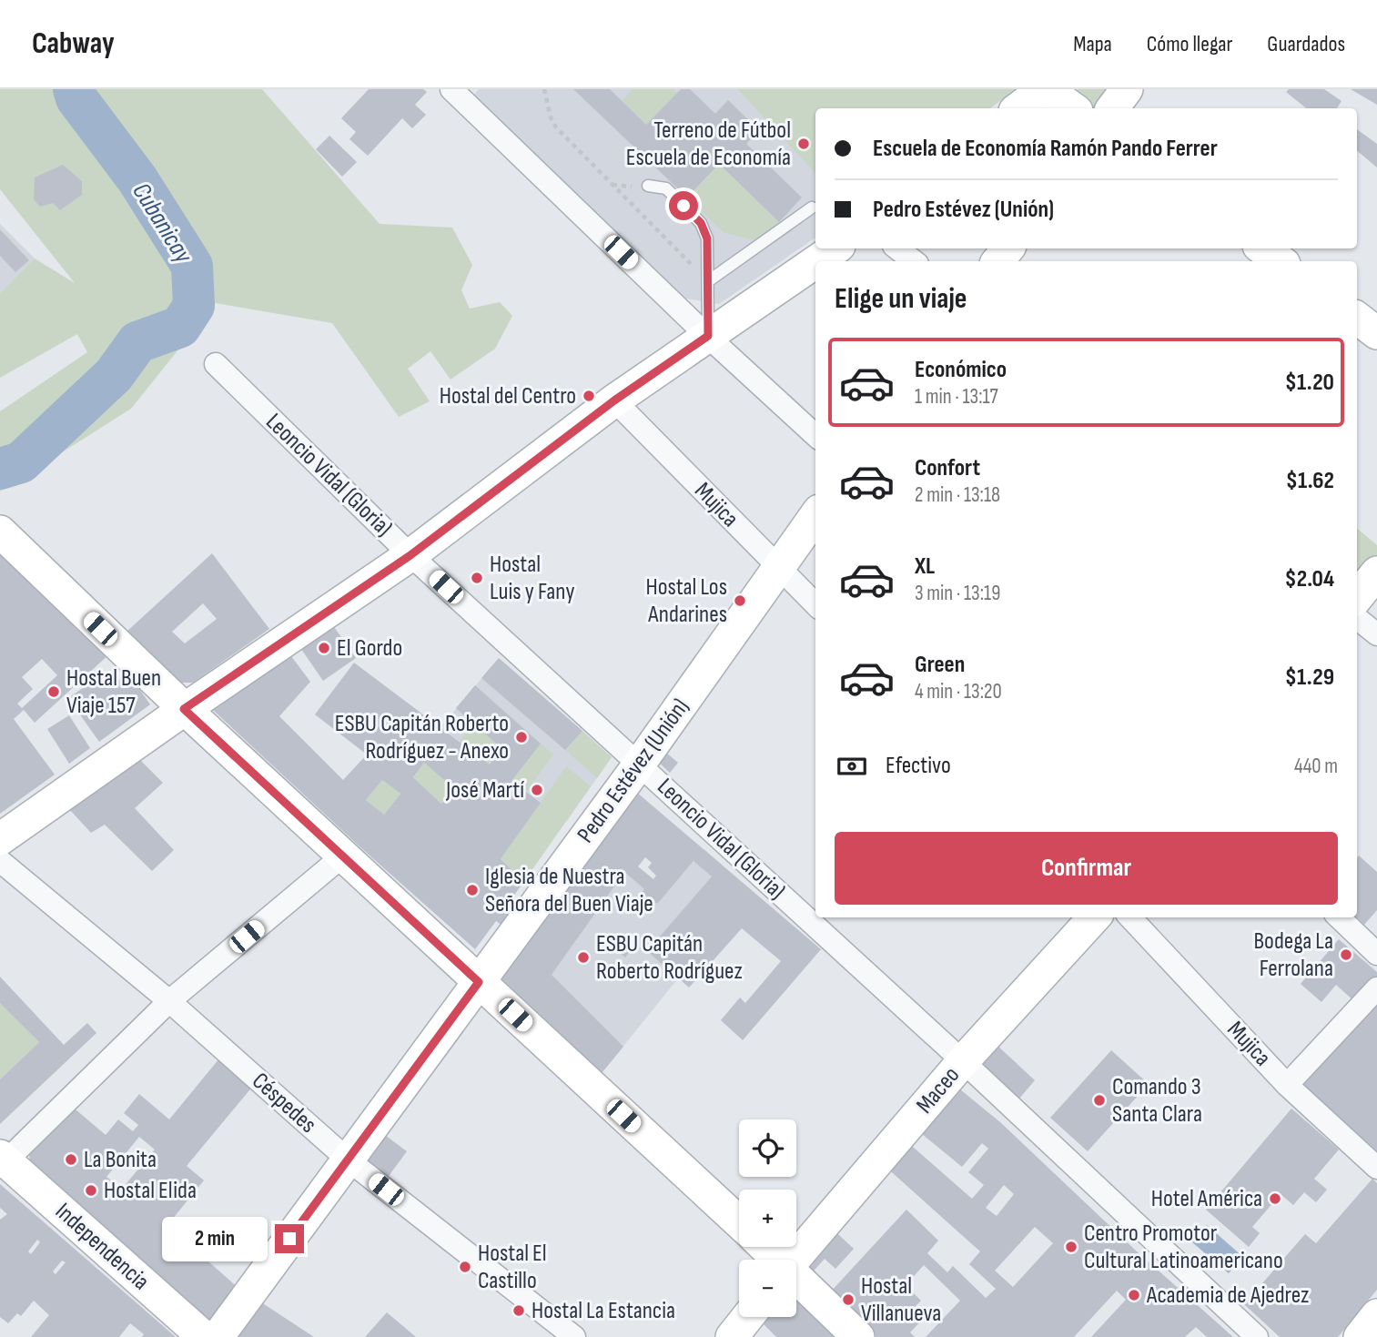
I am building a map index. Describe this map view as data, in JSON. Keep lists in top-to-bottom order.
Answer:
{
  "streets": {
    "street": [
      "Leoncio Vidal (Gloria)",
      "Mujica",
      "Pedro Estévez (Unión)",
      "Maceo",
      "Céspedes",
      "Independencia"
    ]
  },
  "crossings": [
    ["Leoncio Vidal (Gloria)", "Pedro Estévez (Unión)"],
    ["Leoncio Vidal (Gloria)", "Maceo"],
    ["Mujica", "Pedro Estévez (Unión)"],
    ["Pedro Estévez (Unión)", "Céspedes"]
  ],
  "water": ["Cubanicay"],
  "places": [
    "Terreno de Fútbol Escuela de Economía",
    "Hostal del Centro",
    "Hostal Luis y Fany",
    "Hostal Los Andarines",
    "El Gordo",
    "Hostal Buen Viaje 157",
    "ESBU Capitán Roberto Rodríguez - Anexo",
    "José Martí",
    "Iglesia de Nuestra Señora del Buen Viaje",
    "Bodega La Ferrolana",
    "ESBU Capitán Roberto Rodríguez",
    "Comando 3 Santa Clara",
    "La Bonita",
    "Hostal Elida",
    "Hotel América",
    "Centro Promotor Cultural Latinoamericano",
    "Hostal El Castillo",
    "Academia de Ajedrez",
    "Hostal Villanueva",
    "Hostal La Estancia"
  ],
  "page": {
    "header": "Cabway",
    "nav": ["Mapa", "Cómo llegar", "Guardados"],
    "banner": ["Escuela de Economía Ramón Pando Ferrer", "Pedro Estévez (Unión)"],
    "heading": "Elige un viaje",
    "list": [
      {
        "name": "Económico",
        "note": "1 min · 13:17",
        "value": "$1.20"
      },
      {
        "name": "Confort",
        "note": "2 min · 13:18",
        "value": "$1.62"
      },
      {
        "name": "XL",
        "note": "3 min · 13:19",
        "value": "$2.04"
      },
      {
        "name": "Green",
        "note": "4 min · 13:20",
        "value": "$1.29"
      }
    ],
    "pay": ["Efectivo", "440 m"],
    "buttons": "Confirmar",
    "map_buttons": ["+", "−"],
    "bubble": "2 min"
  }
}
